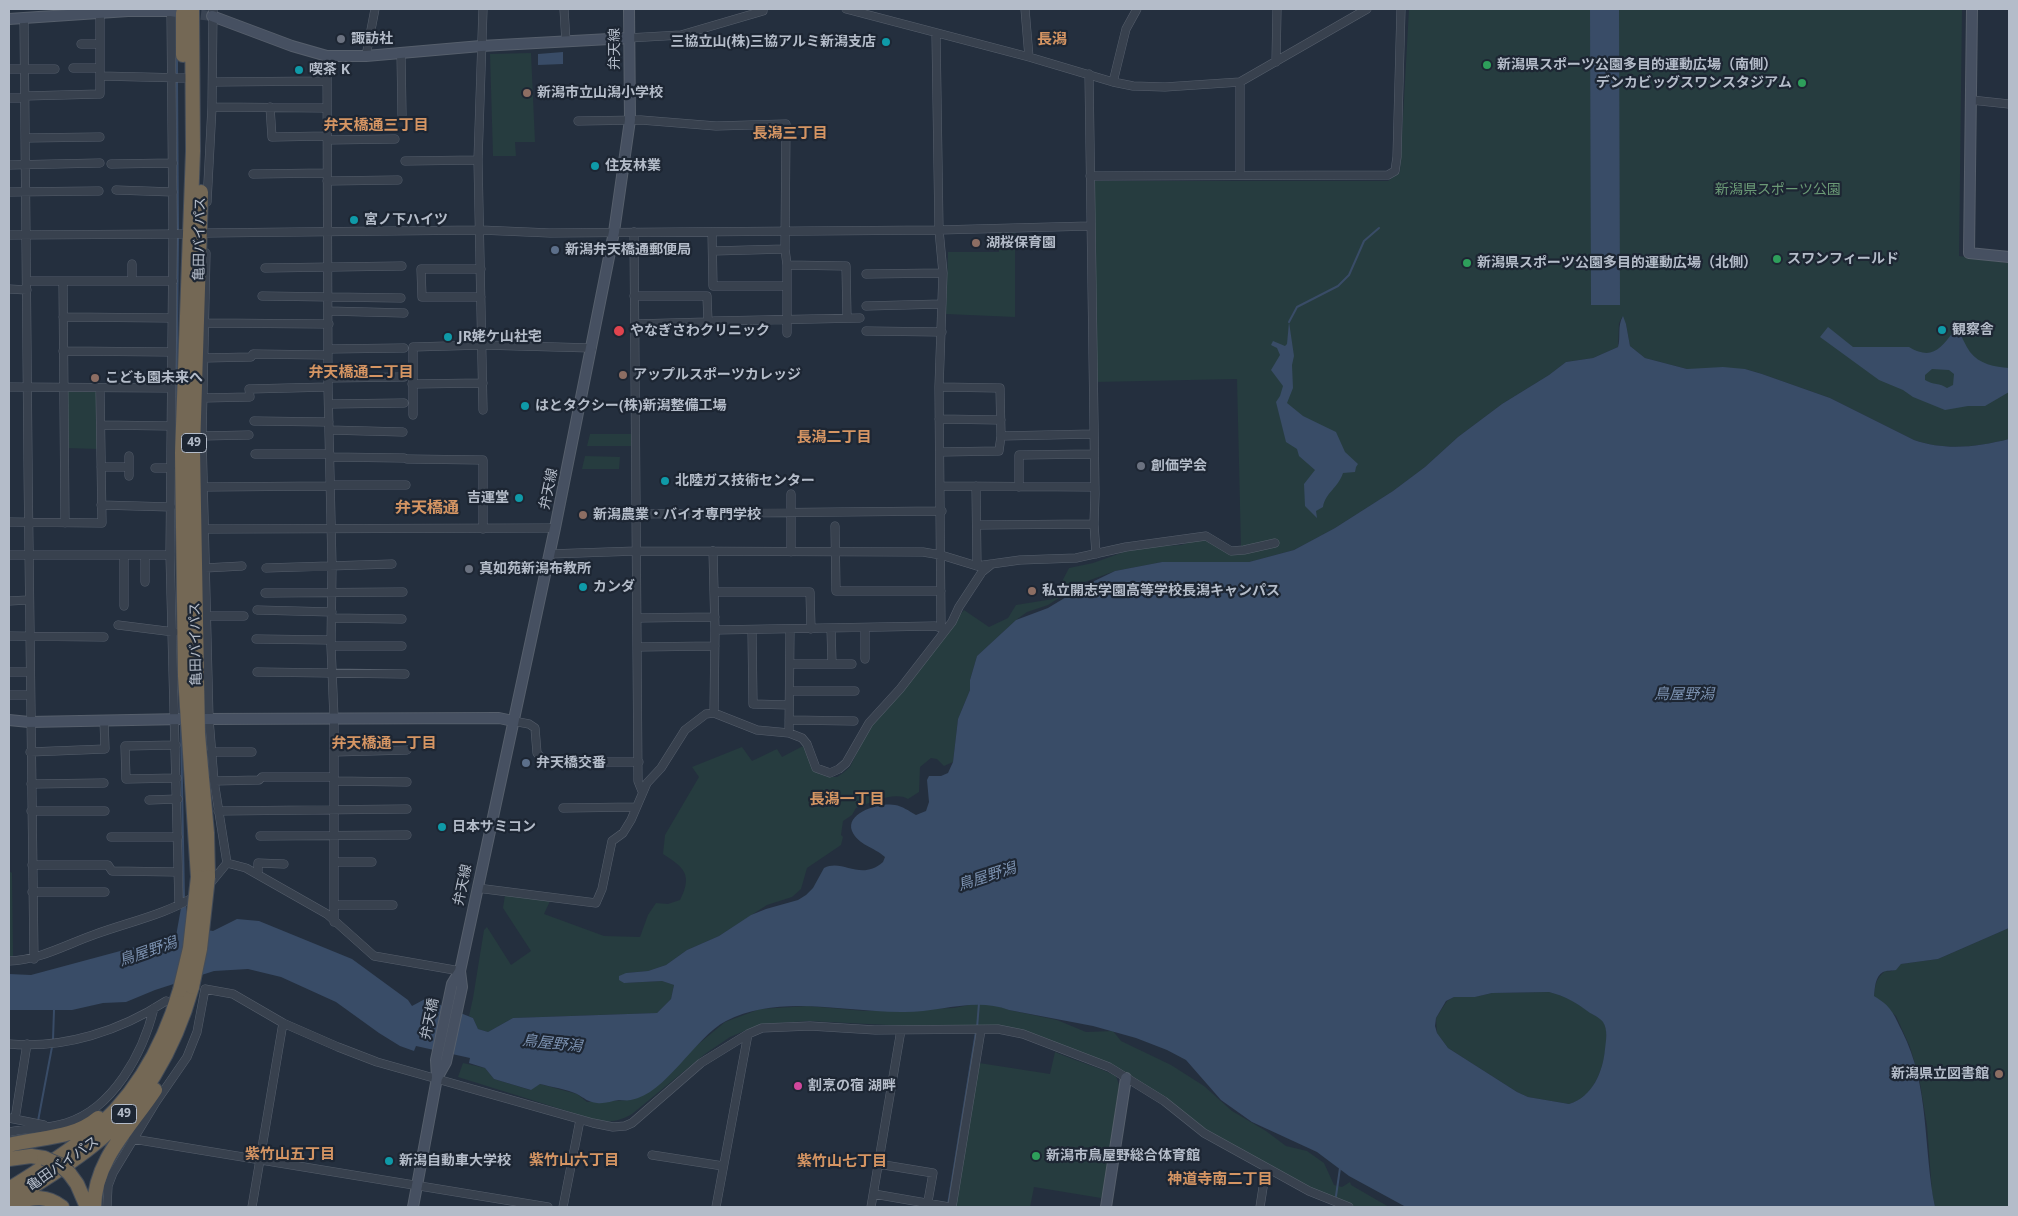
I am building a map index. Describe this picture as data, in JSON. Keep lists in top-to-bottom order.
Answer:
{
  "streets": {
    "highway": ["亀田バイパス", "49"],
    "street": ["弁天線", "弁天橋"]
  },
  "crossings": [
    ["弁天線", "弁天橋"]
  ],
  "districts": [
    "長潟",
    "弁天橋通三丁目",
    "長潟三丁目",
    "弁天橋通二丁目",
    "長潟二丁目",
    "弁天橋通",
    "弁天橋通一丁目",
    "長潟一丁目",
    "紫竹山五丁目",
    "紫竹山六丁目",
    "紫竹山七丁目",
    "神道寺南二丁目"
  ],
  "water": ["鳥屋野潟"],
  "parks": ["新潟県スポーツ公園"],
  "places": [
    "諏訪社",
    "三協立山(株)三協アルミ新潟支店",
    "新潟県スポーツ公園多目的運動広場（南側）",
    "喫茶 K",
    "デンカビッグスワンスタジアム",
    "新潟市立山潟小学校",
    "住友林業",
    "宮ノ下ハイツ",
    "湖桜保育園",
    "新潟弁天橋通郵便局",
    "スワンフィールド",
    "新潟県スポーツ公園多目的運動広場（北側）",
    "観察舎",
    "やなぎさわクリニック",
    "JR姥ケ山社宅",
    "アップルスポーツカレッジ",
    "こども園未来へ",
    "はとタクシー(株)新潟整備工場",
    "創価学会",
    "北陸ガス技術センター",
    "吉運堂",
    "新潟農業・バイオ専門学校",
    "真如苑新潟布教所",
    "カンダ",
    "私立開志学園高等学校長潟キャンパス",
    "弁天橋交番",
    "日本サミコン",
    "新潟県立図書館",
    "割烹の宿 湖畔",
    "新潟市鳥屋野総合体育館",
    "新潟自動車大学校"
  ]
}
